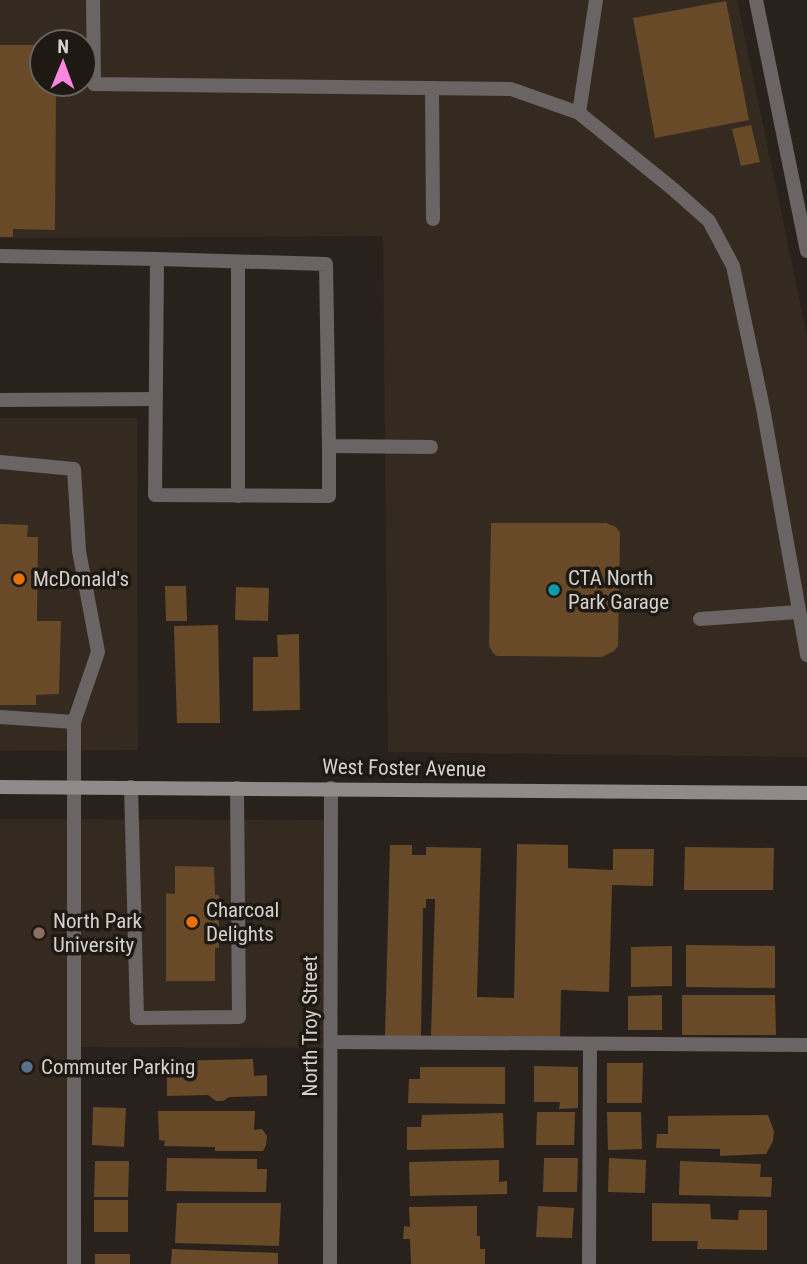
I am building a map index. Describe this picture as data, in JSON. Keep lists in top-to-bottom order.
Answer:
{
  "streets": {
    "main road": ["West Foster Avenue"],
    "street": ["North Troy Street"]
  },
  "crossings": [
    ["West Foster Avenue", "North Troy Street"]
  ],
  "places": [
    "McDonald's",
    "CTA North Park Garage",
    "Charcoal Delights",
    "North Park University",
    "Commuter Parking"
  ],
  "north": "top"
}
